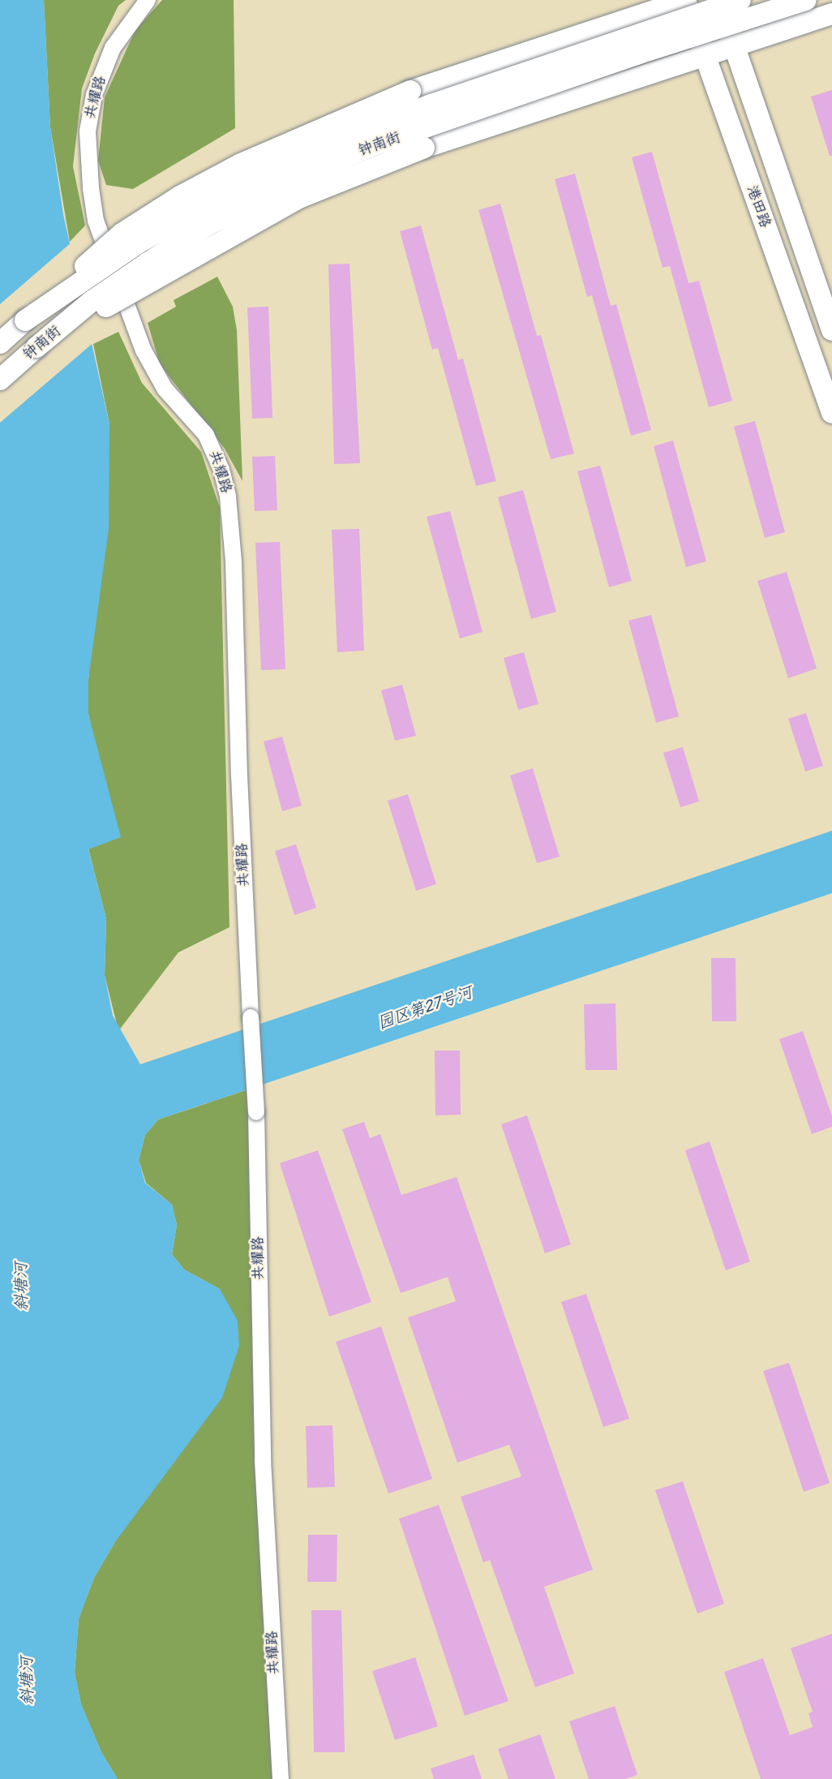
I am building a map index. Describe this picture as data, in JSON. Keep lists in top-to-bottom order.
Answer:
{
  "streets": {
    "main road": ["钟南街", "港田路"],
    "street": ["共耀路"]
  },
  "water": ["园区第27号河", "斜塘河"]
}
